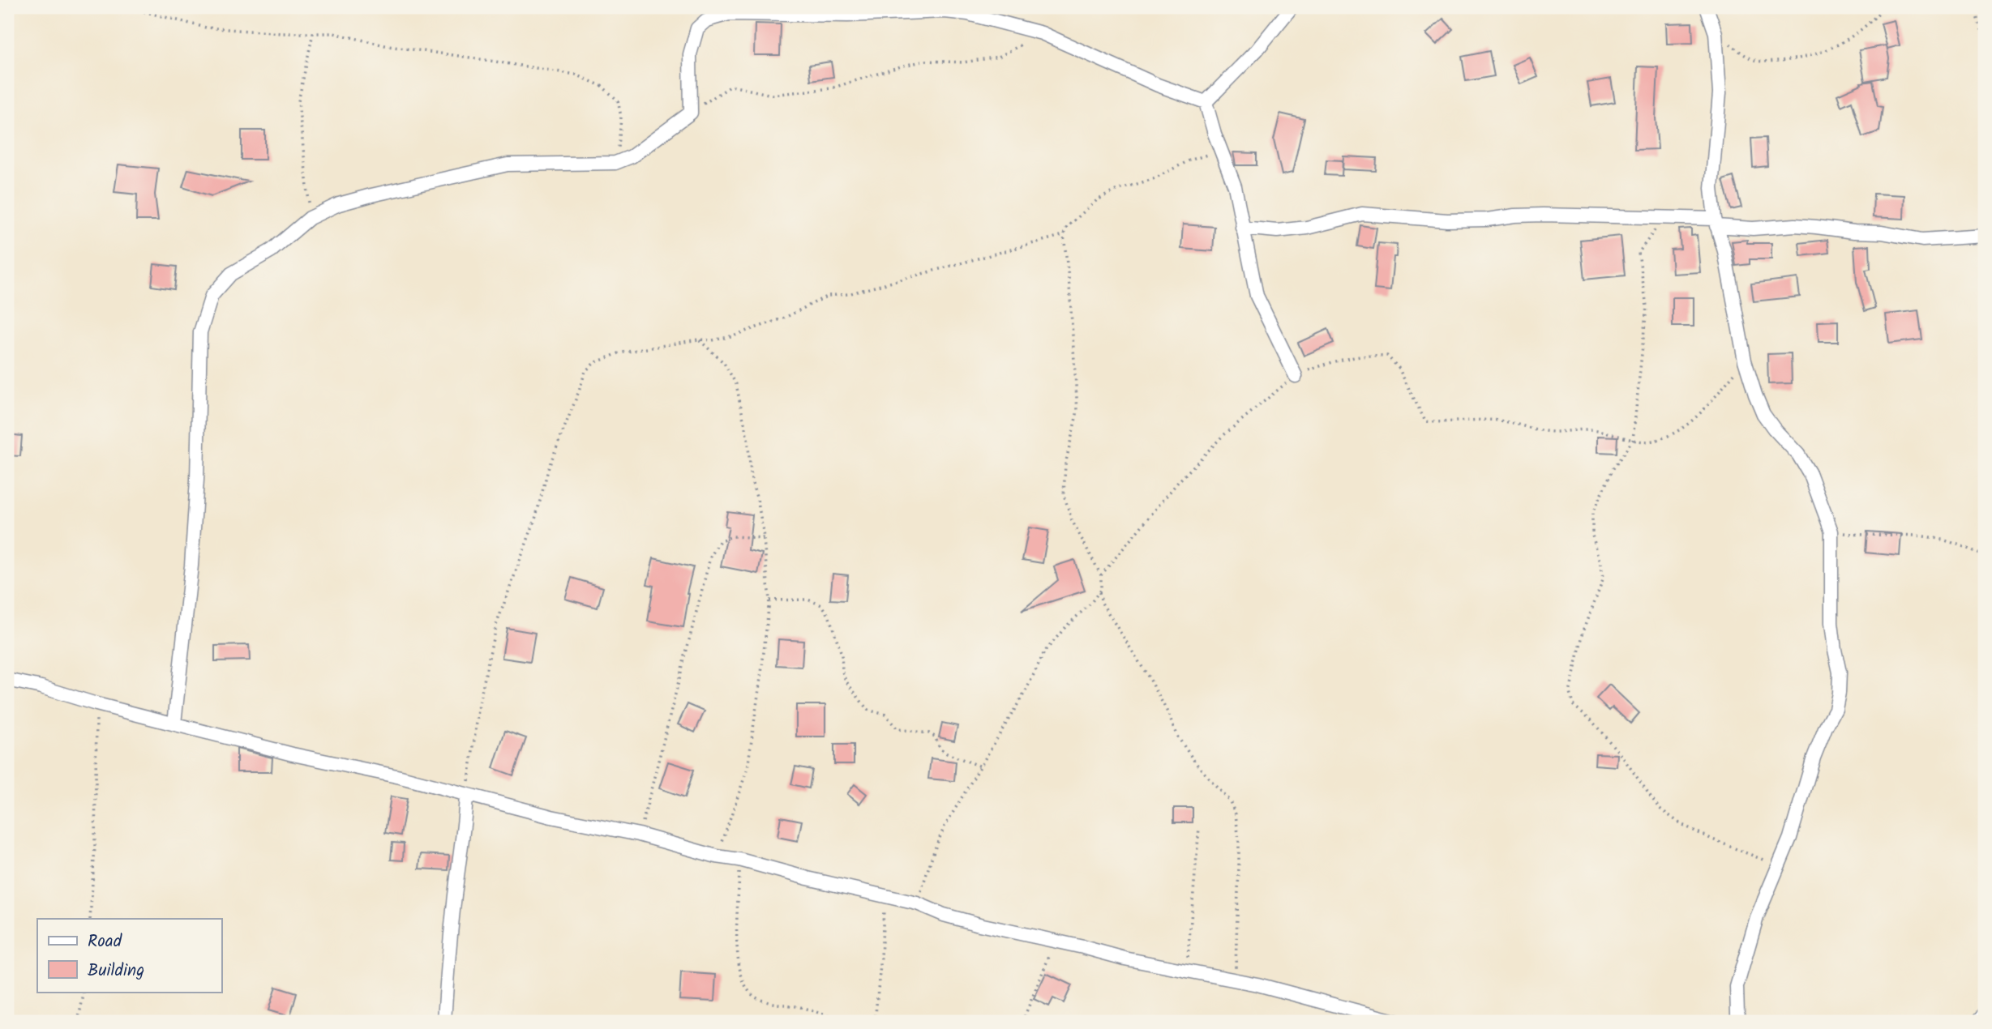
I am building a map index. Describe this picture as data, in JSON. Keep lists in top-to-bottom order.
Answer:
{
  "legend": ["Road", "Building"]
}
